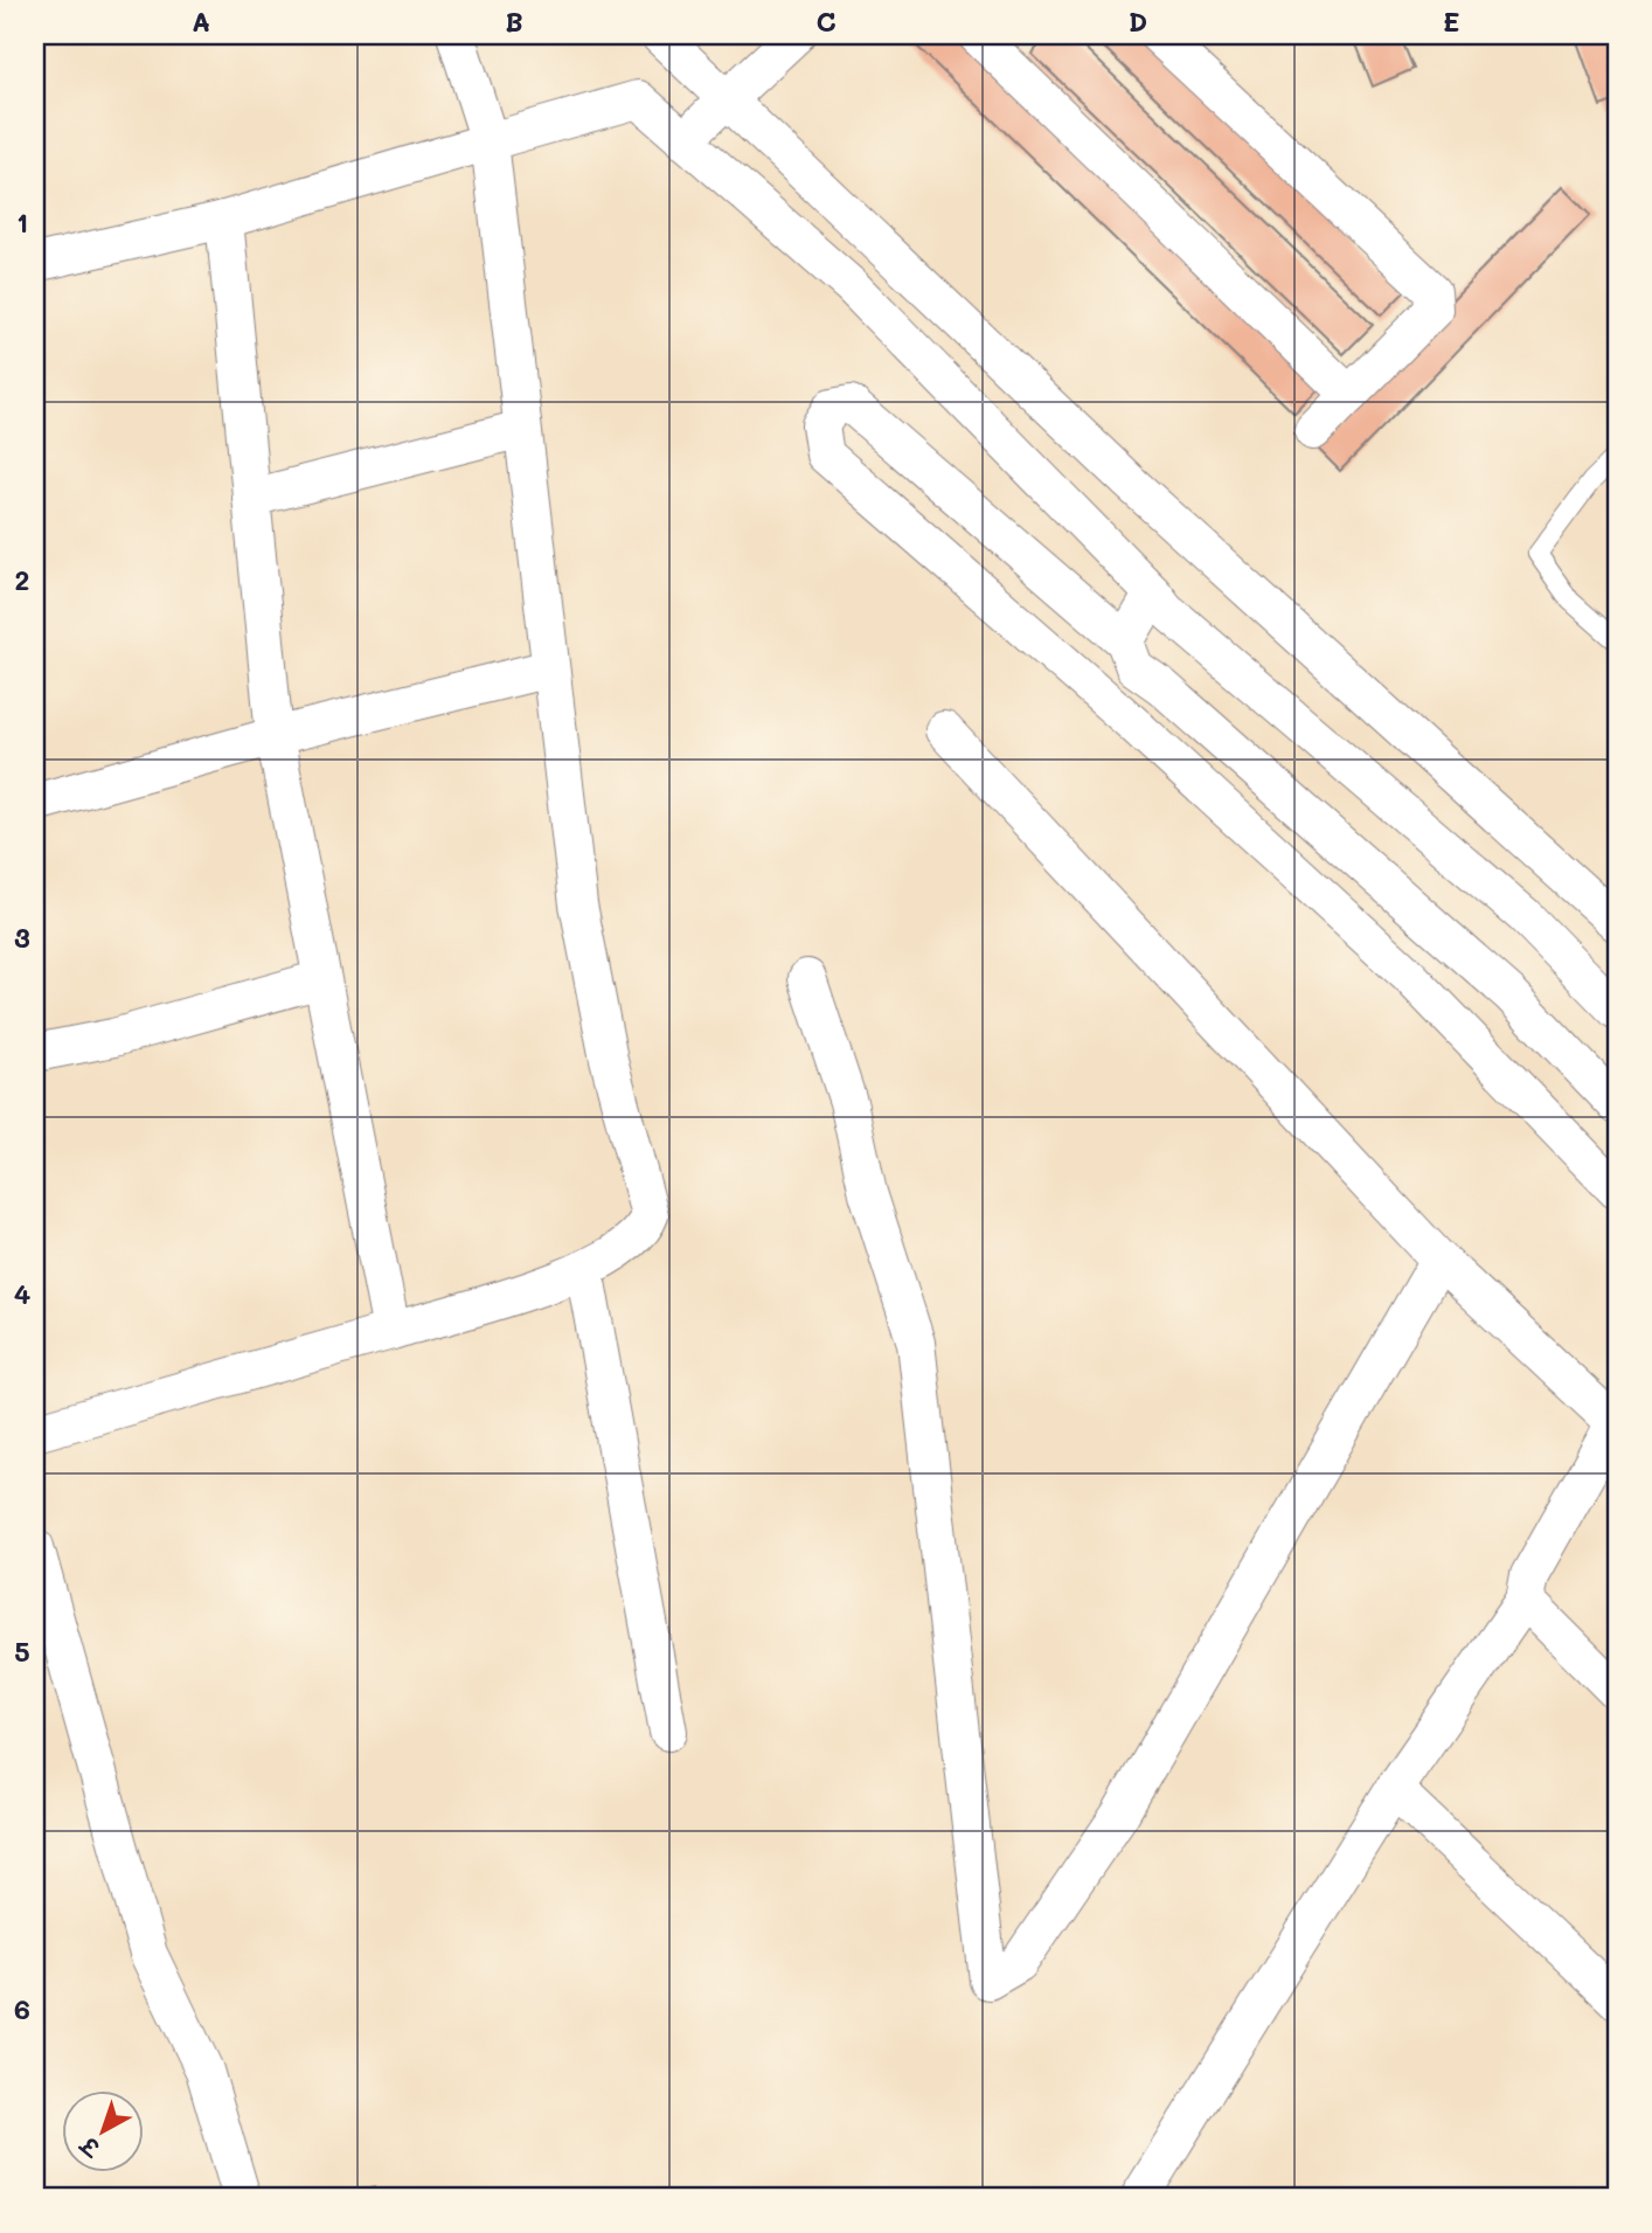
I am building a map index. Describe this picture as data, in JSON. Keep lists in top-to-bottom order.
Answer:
{
  "north": "bottom left",
  "grid": {
    "columns": [
      "A",
      "B",
      "C",
      "D",
      "E"
    ],
    "rows": [
      "1",
      "2",
      "3",
      "4",
      "5",
      "6"
    ]
  }
}
